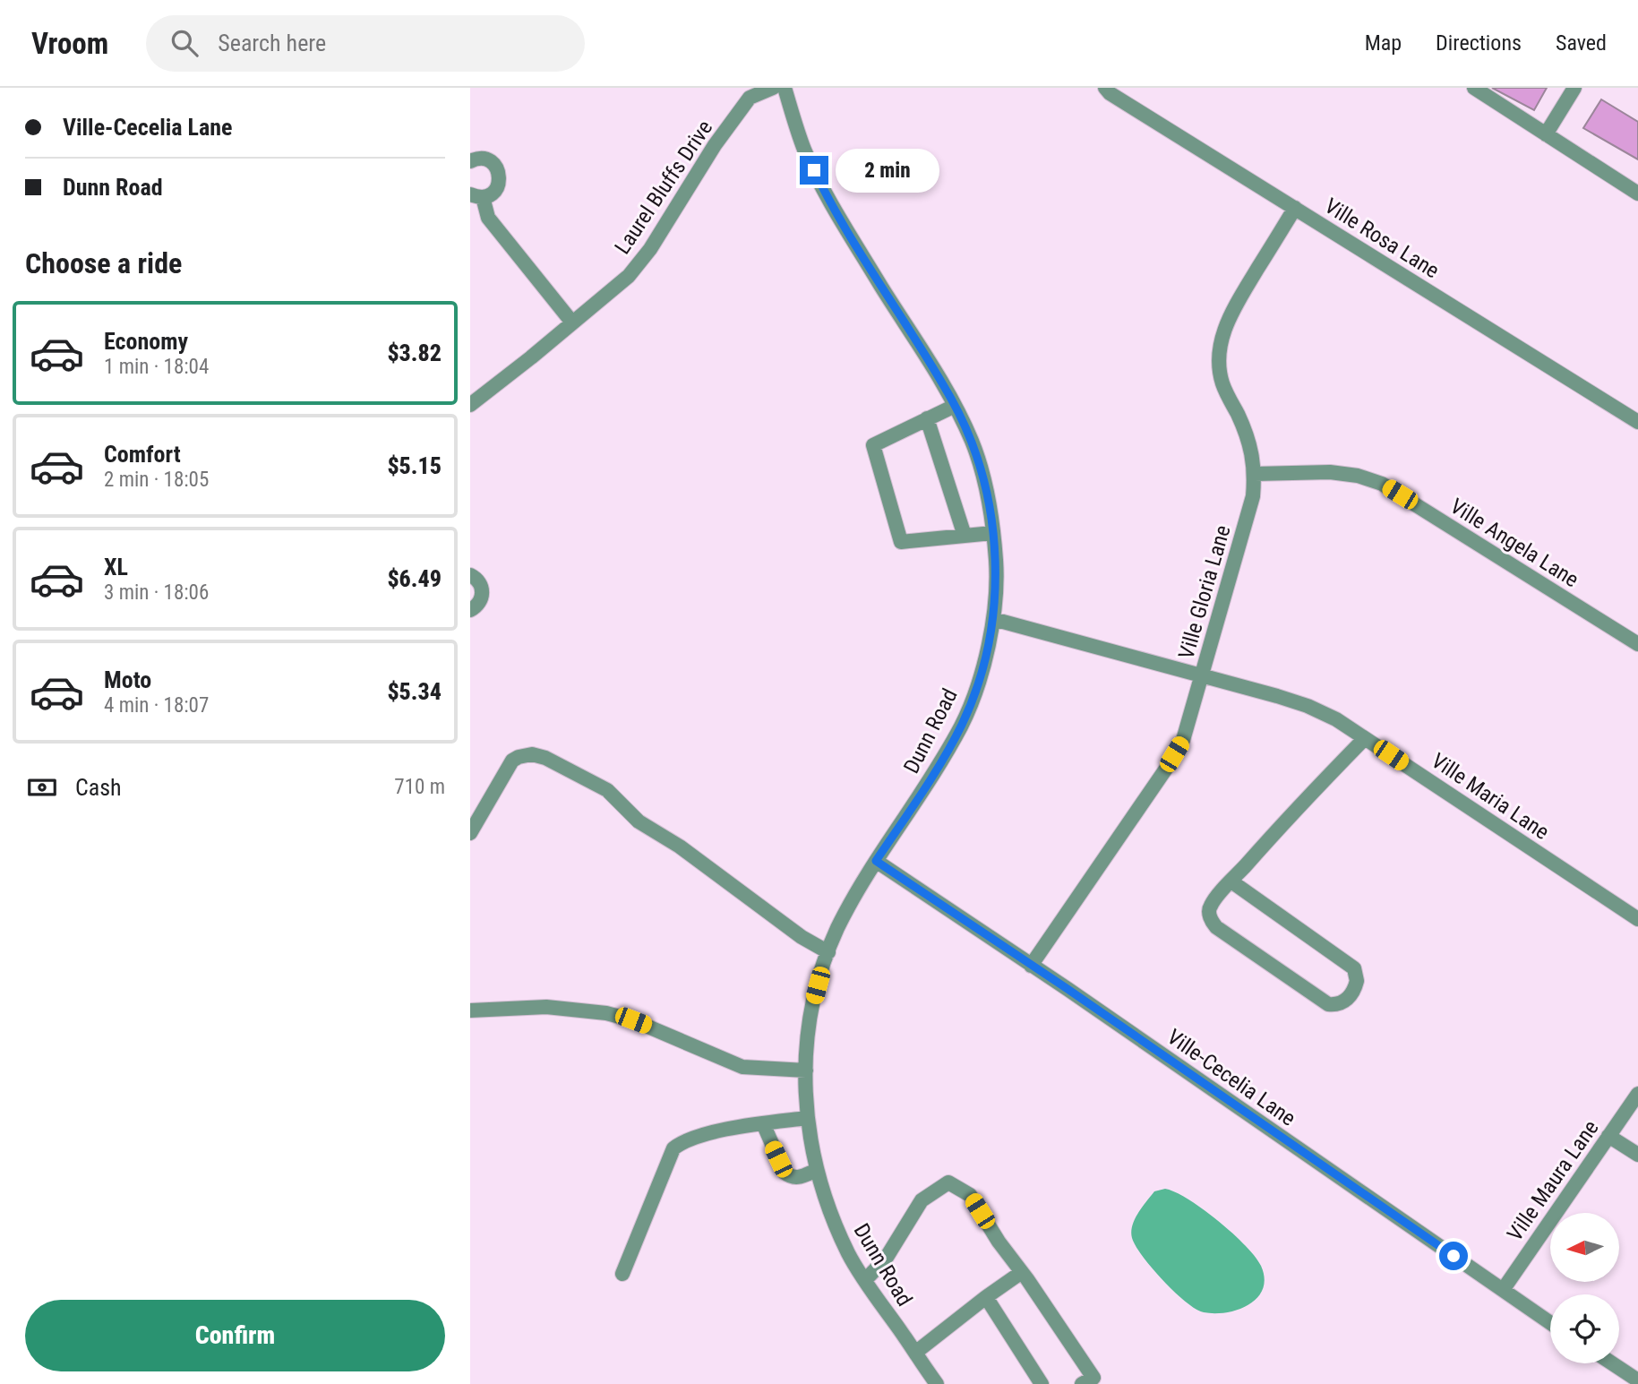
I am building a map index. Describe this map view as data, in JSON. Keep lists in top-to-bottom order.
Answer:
{
  "streets": {
    "street": [
      "Laurel Bluffs Drive",
      "Ville Rosa Lane",
      "Ville Angela Lane",
      "Ville Gloria Lane",
      "Dunn Road",
      "Ville Maria Lane",
      "Ville-Cecelia Lane",
      "Ville Maura Lane"
    ]
  },
  "crossings": [
    ["Ville Rosa Lane", "Ville Gloria Lane"],
    ["Ville Angela Lane", "Ville Gloria Lane"],
    ["Ville Gloria Lane", "Ville Maria Lane"],
    ["Ville Gloria Lane", "Ville-Cecelia Lane"],
    ["Dunn Road", "Ville Maria Lane"],
    ["Dunn Road", "Ville-Cecelia Lane"],
    ["Ville-Cecelia Lane", "Ville Maura Lane"]
  ],
  "north": "left",
  "page": {
    "header": "Vroom",
    "search": "Search here",
    "nav": ["Map", "Directions", "Saved"],
    "banner": ["Ville-Cecelia Lane", "Dunn Road"],
    "bubble": "2 min",
    "heading": "Choose a ride",
    "list": [
      {
        "name": "Economy",
        "note": "1 min · 18:04",
        "value": "$3.82"
      },
      {
        "name": "Comfort",
        "note": "2 min · 18:05",
        "value": "$5.15"
      },
      {
        "name": "XL",
        "note": "3 min · 18:06",
        "value": "$6.49"
      },
      {
        "name": "Moto",
        "note": "4 min · 18:07",
        "value": "$5.34"
      }
    ],
    "pay": ["Cash", "710 m"],
    "buttons": "Confirm"
  }
}
